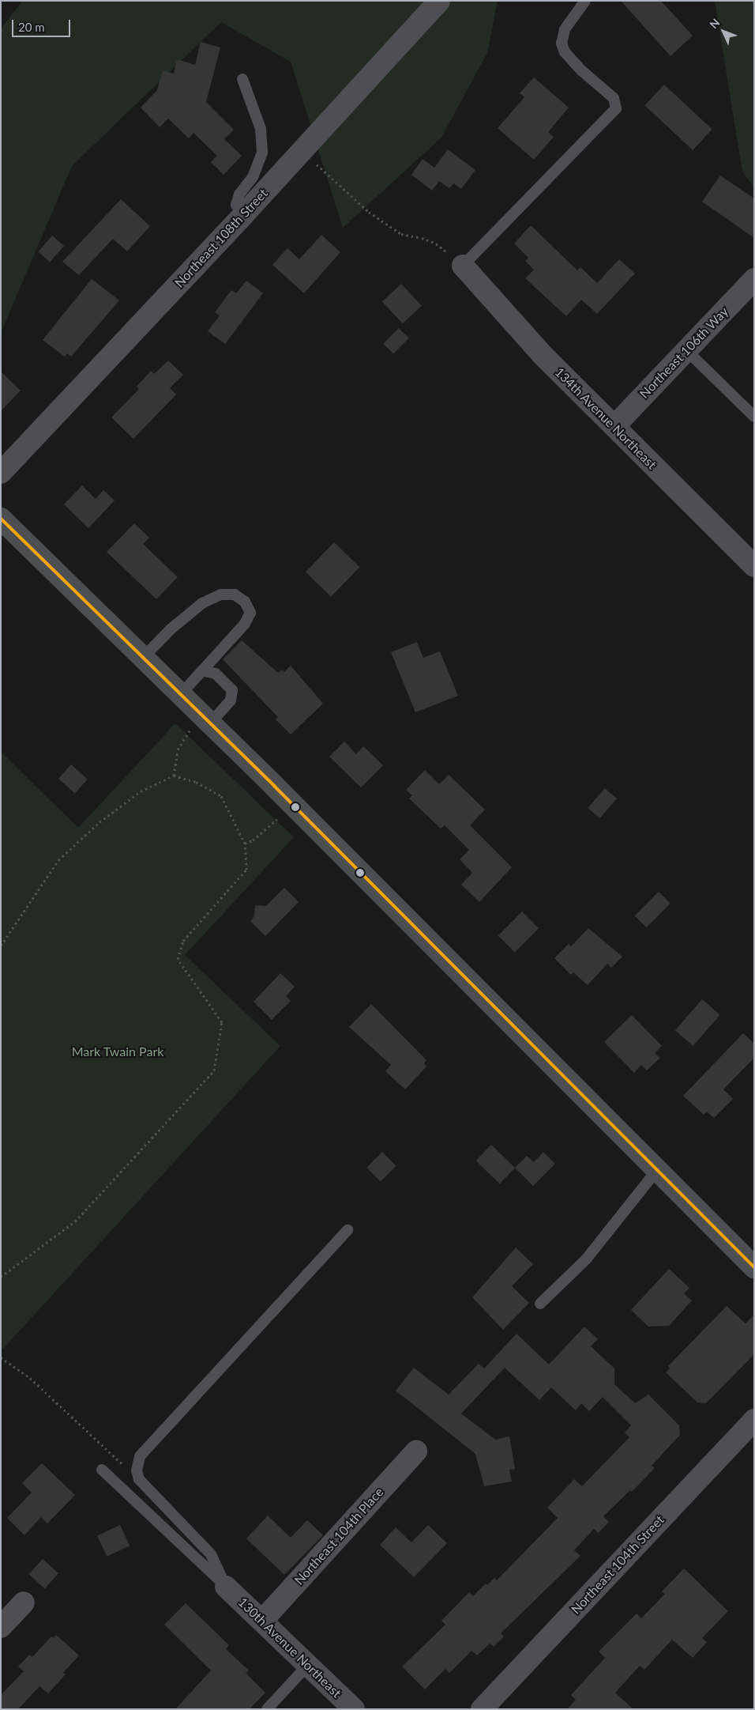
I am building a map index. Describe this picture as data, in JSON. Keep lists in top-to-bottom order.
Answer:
{
  "streets": {
    "street": [
      "Northeast 108th Street",
      "Northeast 106th Way",
      "134th Avenue Northeast",
      "Northeast 104th Place",
      "Northeast 104th Street",
      "130th Avenue Northeast"
    ]
  },
  "crossings": [
    ["Northeast 106th Way", "134th Avenue Northeast"],
    ["Northeast 104th Place", "130th Avenue Northeast"]
  ],
  "parks": ["Mark Twain Park"],
  "scale_bar": "20 m",
  "north": "top left"
}
